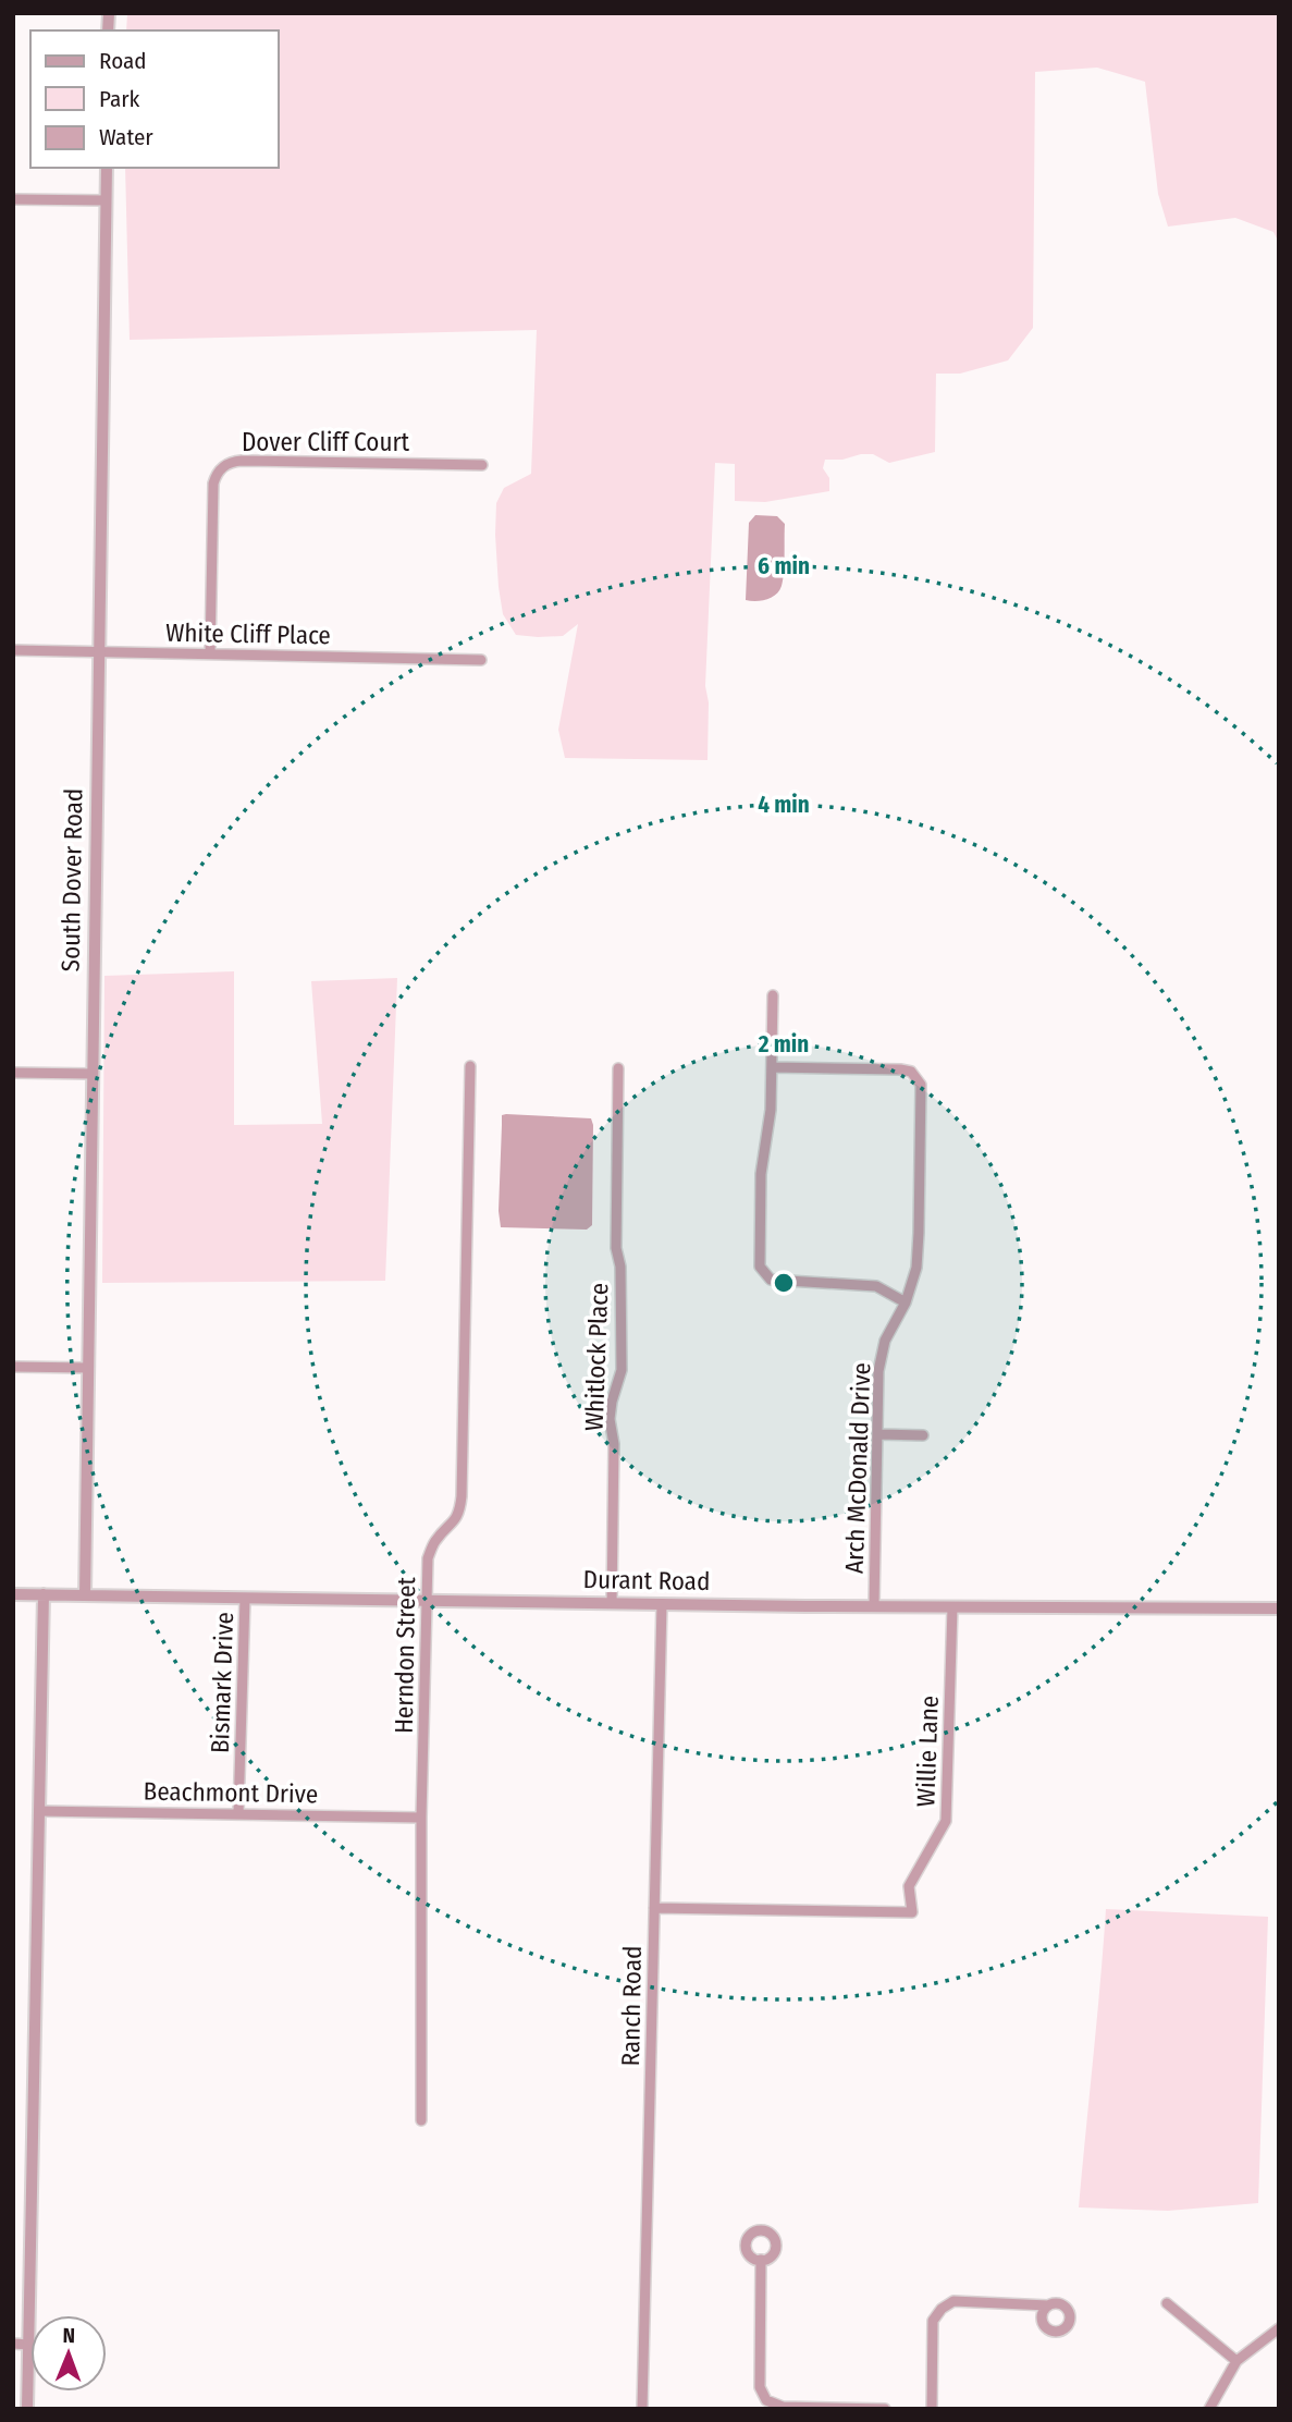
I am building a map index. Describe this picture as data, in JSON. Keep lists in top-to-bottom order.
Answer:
{
  "streets": {
    "street": [
      "Dover Cliff Court",
      "White Cliff Place",
      "South Dover Road",
      "Whitlock Place",
      "Arch McDonald Drive",
      "Durant Road",
      "Herndon Street",
      "Bismark Drive",
      "Willie Lane",
      "Beachmont Drive",
      "Ranch Road"
    ]
  },
  "crossings": [
    ["Dover Cliff Court", "White Cliff Place"],
    ["White Cliff Place", "South Dover Road"],
    ["South Dover Road", "Durant Road"],
    ["Whitlock Place", "Durant Road"],
    ["Arch McDonald Drive", "Durant Road"],
    ["Durant Road", "Herndon Street"],
    ["Durant Road", "Bismark Drive"],
    ["Durant Road", "Willie Lane"],
    ["Durant Road", "Ranch Road"],
    ["Herndon Street", "Beachmont Drive"],
    ["Bismark Drive", "Beachmont Drive"],
    ["Willie Lane", "Ranch Road"]
  ],
  "legend": ["Road", "Park", "Water"],
  "north": "top",
  "rings": ["6 min", "4 min", "2 min"]
}
